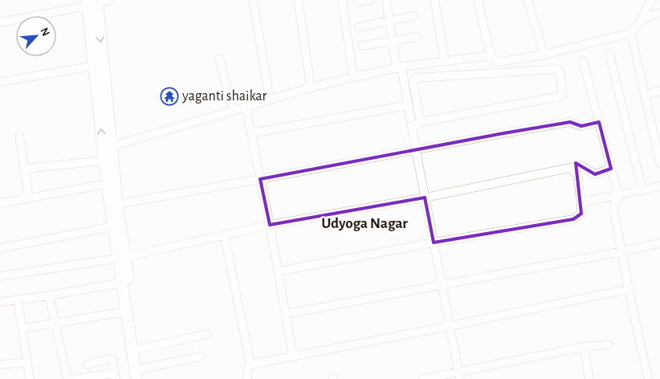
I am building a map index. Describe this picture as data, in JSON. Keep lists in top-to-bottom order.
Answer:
{
  "districts": ["Udyoga Nagar"],
  "places": {
    "temple": ["yaganti shaikar"]
  },
  "north": "top right"
}
